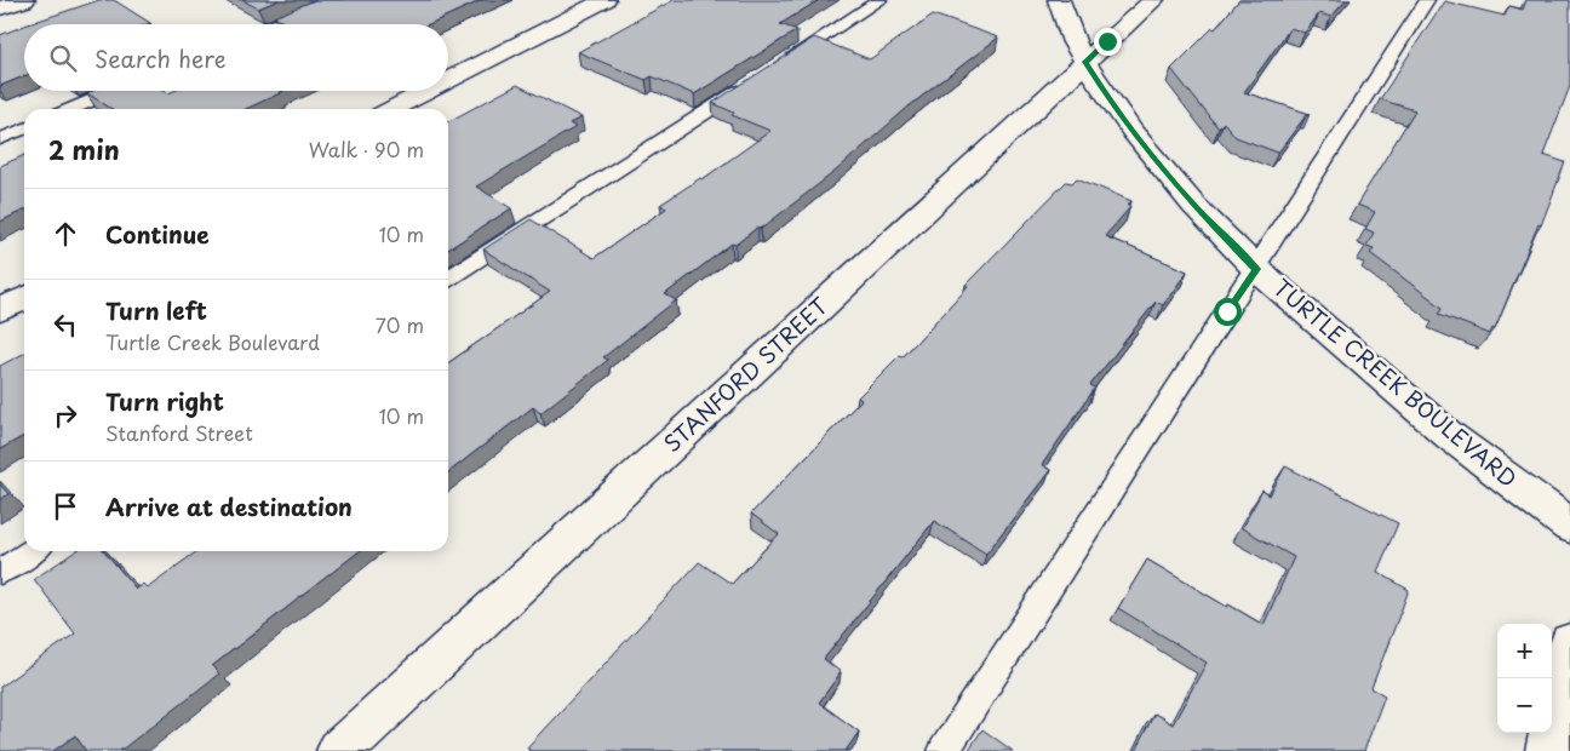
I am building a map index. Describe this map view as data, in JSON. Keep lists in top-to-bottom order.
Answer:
{
  "streets": {
    "street": ["STANFORD STREET", "TURTLE CREEK BOULEVARD"]
  },
  "crossings": [
    ["STANFORD STREET", "TURTLE CREEK BOULEVARD"]
  ],
  "page": {
    "search": "Search here",
    "heading": ["2 min", "Walk · 90 m"],
    "list": [
      ["Continue", "10 m"],
      ["Turn left", "Turtle Creek Boulevard", "70 m"],
      ["Turn right", "Stanford Street", "10 m"],
      "Arrive at destination"
    ],
    "map_buttons": ["+", "−"]
  }
}
